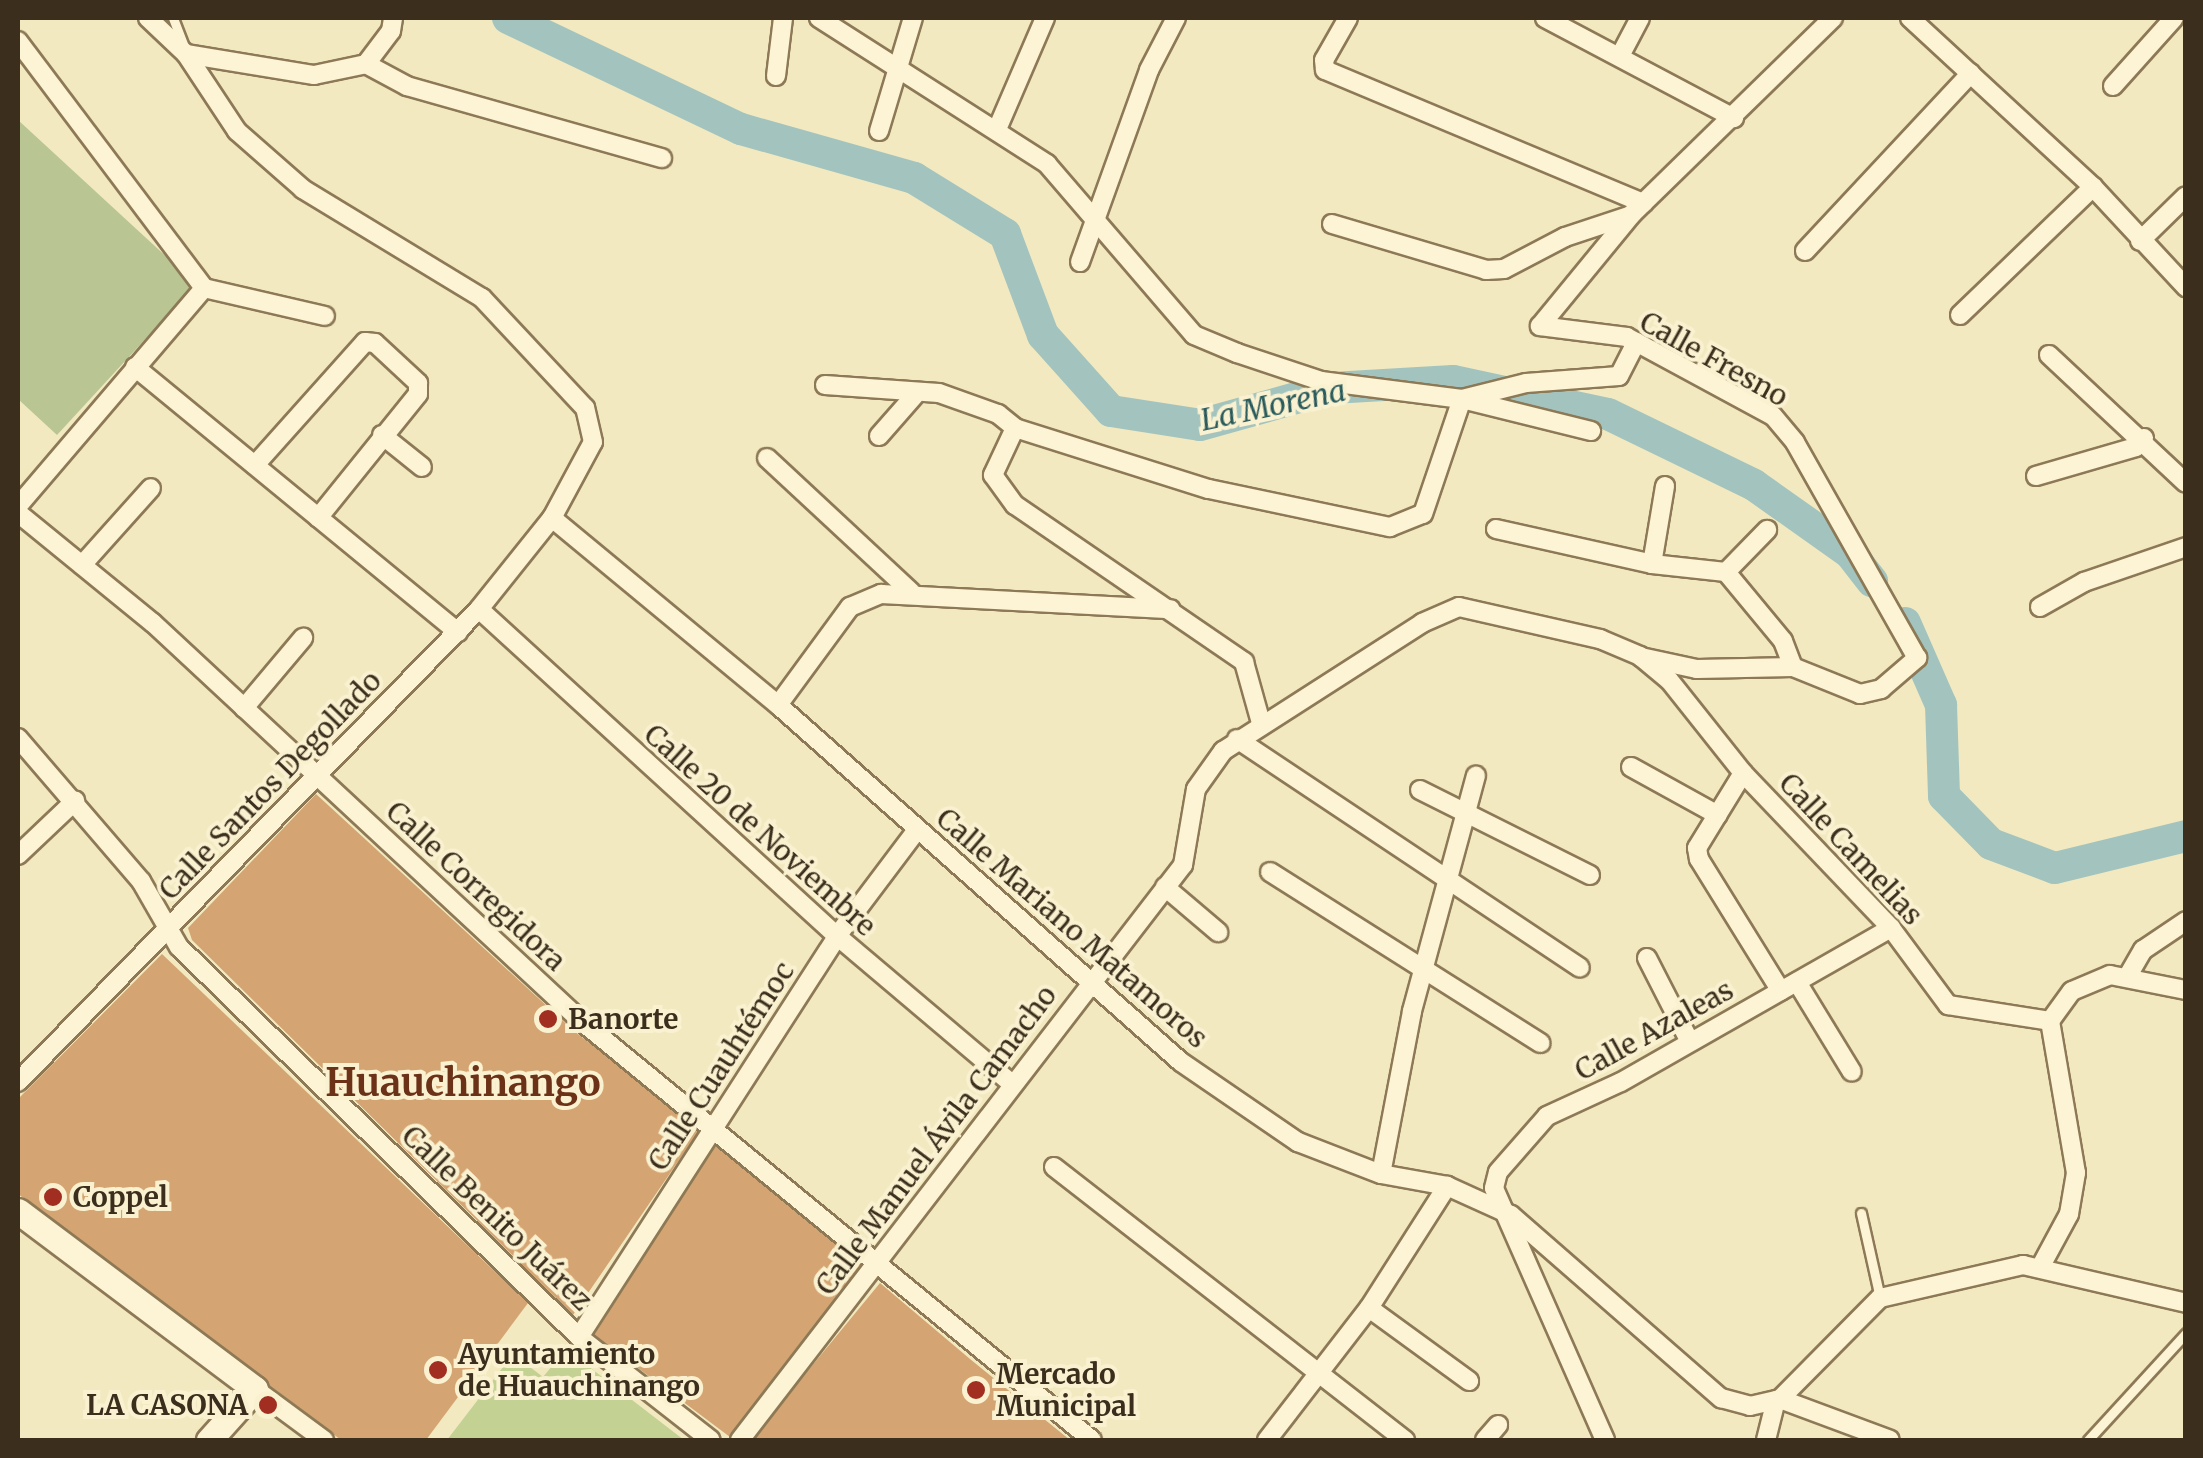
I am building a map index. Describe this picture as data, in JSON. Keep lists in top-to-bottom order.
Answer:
{
  "streets": {
    "street": [
      "Calle Fresno",
      "Calle Santos Degollado",
      "Calle 20 de Noviembre",
      "Calle Camelias",
      "Calle Corregidora",
      "Calle Mariano Matamoros",
      "Calle Azaleas",
      "Calle Cuauhtémoc",
      "Calle Manuel Ávila Camacho",
      "Calle Benito Juárez"
    ]
  },
  "crossings": [
    ["Calle Santos Degollado", "Calle 20 de Noviembre"],
    ["Calle Santos Degollado", "Calle Corregidora"],
    ["Calle Santos Degollado", "Calle Mariano Matamoros"],
    ["Calle Santos Degollado", "Calle Benito Juárez"],
    ["Calle 20 de Noviembre", "Calle Cuauhtémoc"],
    ["Calle 20 de Noviembre", "Calle Manuel Ávila Camacho"],
    ["Calle Camelias", "Calle Azaleas"],
    ["Calle Camelias", "Calle Manuel Ávila Camacho"],
    ["Calle Corregidora", "Calle Cuauhtémoc"],
    ["Calle Corregidora", "Calle Manuel Ávila Camacho"],
    ["Calle Mariano Matamoros", "Calle Azaleas"],
    ["Calle Mariano Matamoros", "Calle Cuauhtémoc"],
    ["Calle Mariano Matamoros", "Calle Manuel Ávila Camacho"],
    ["Calle Cuauhtémoc", "Calle Benito Juárez"]
  ],
  "districts": ["Huauchinango"],
  "water": ["La Morena"],
  "places": [
    "Banorte",
    "Coppel",
    "Ayuntamiento de Huauchinango",
    "Mercado Municipal",
    "LA CASONA"
  ]
}
